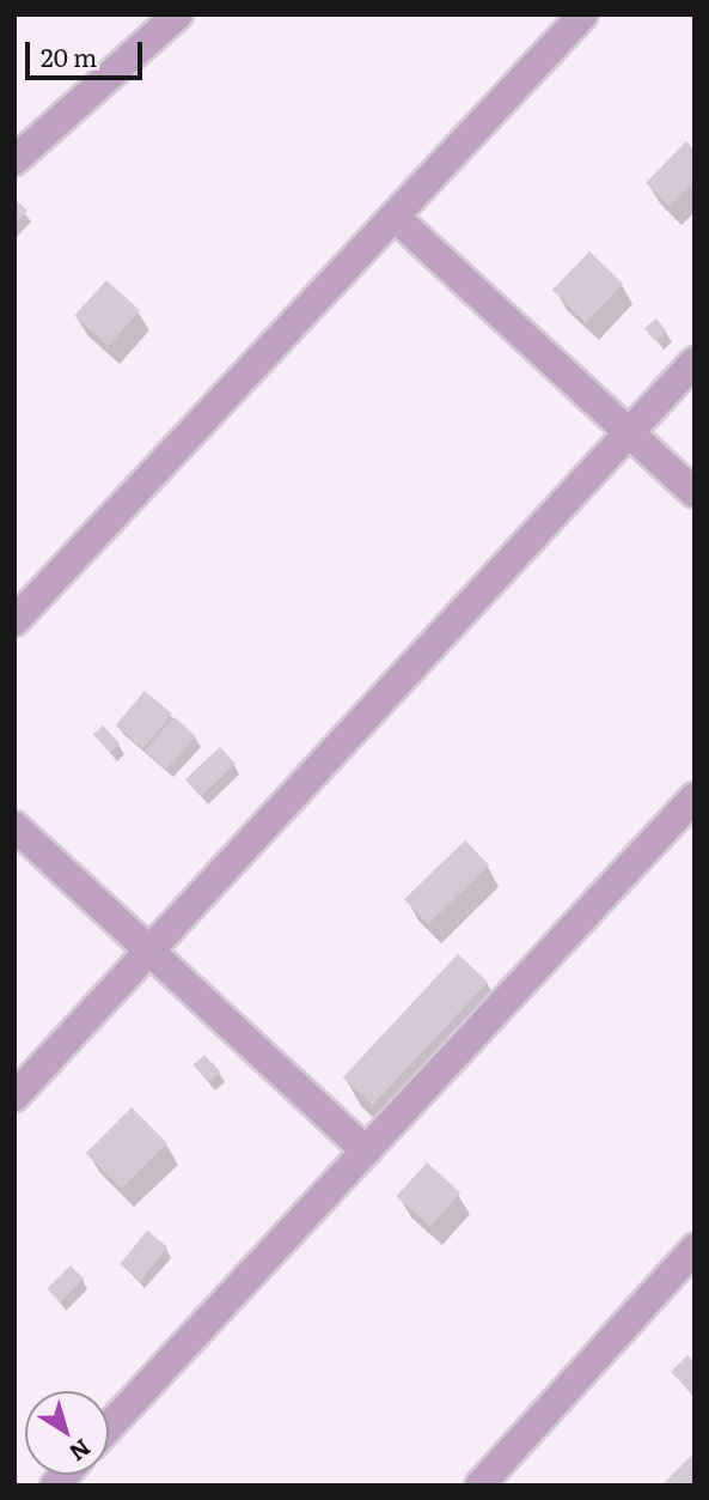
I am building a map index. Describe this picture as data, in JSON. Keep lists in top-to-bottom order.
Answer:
{
  "scale_bar": "20 m",
  "north": "bottom right"
}
